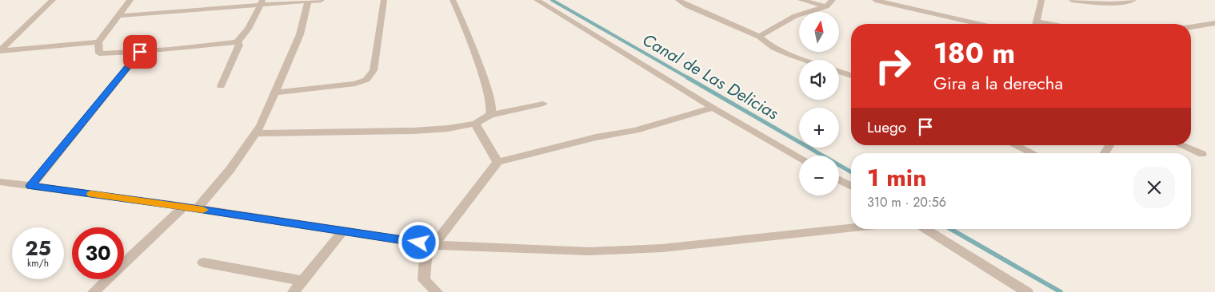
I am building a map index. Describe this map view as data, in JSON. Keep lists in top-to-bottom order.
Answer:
{
  "water": ["Canal de Las Delicias"],
  "north": "top",
  "page": {
    "map_buttons": ["+", "−"],
    "turn": ["180 m", "Gira a la derecha"],
    "then": "Luego",
    "heading": ["1 min", "310 m · 20:56"],
    "speed": "25 km/h",
    "limit": "30"
  }
}
